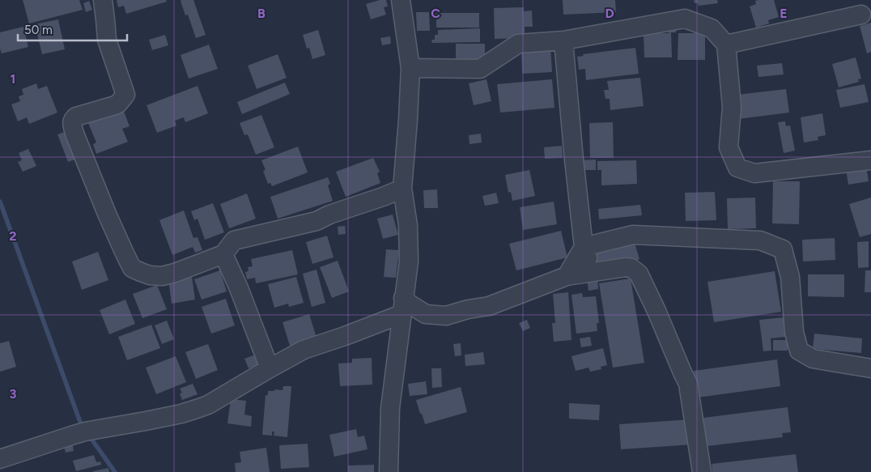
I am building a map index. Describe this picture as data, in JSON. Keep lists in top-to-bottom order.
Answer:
{
  "scale_bar": "50 m",
  "grid": {
    "columns": [
      "B",
      "C",
      "D",
      "E"
    ],
    "rows": ["1", "2", "3"]
  }
}
